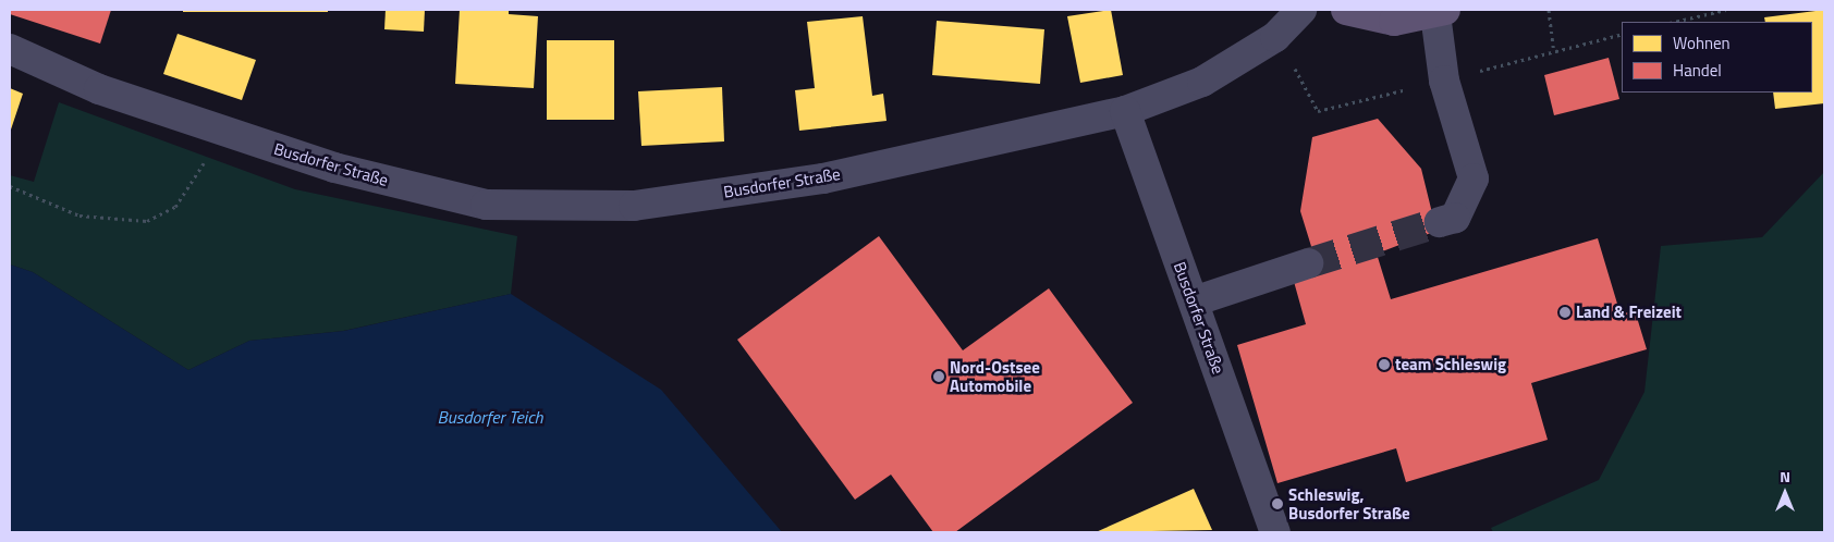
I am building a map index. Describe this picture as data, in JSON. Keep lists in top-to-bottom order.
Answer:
{
  "streets": {
    "street": ["Busdorfer Straße"]
  },
  "water": ["Busdorfer Teich"],
  "places": [
    "Land & Freizeit",
    "team Schleswig",
    "Nord-Ostsee Automobile",
    "Schleswig, Busdorfer Straße"
  ],
  "legend": ["Wohnen", "Handel"],
  "north": "top"
}
